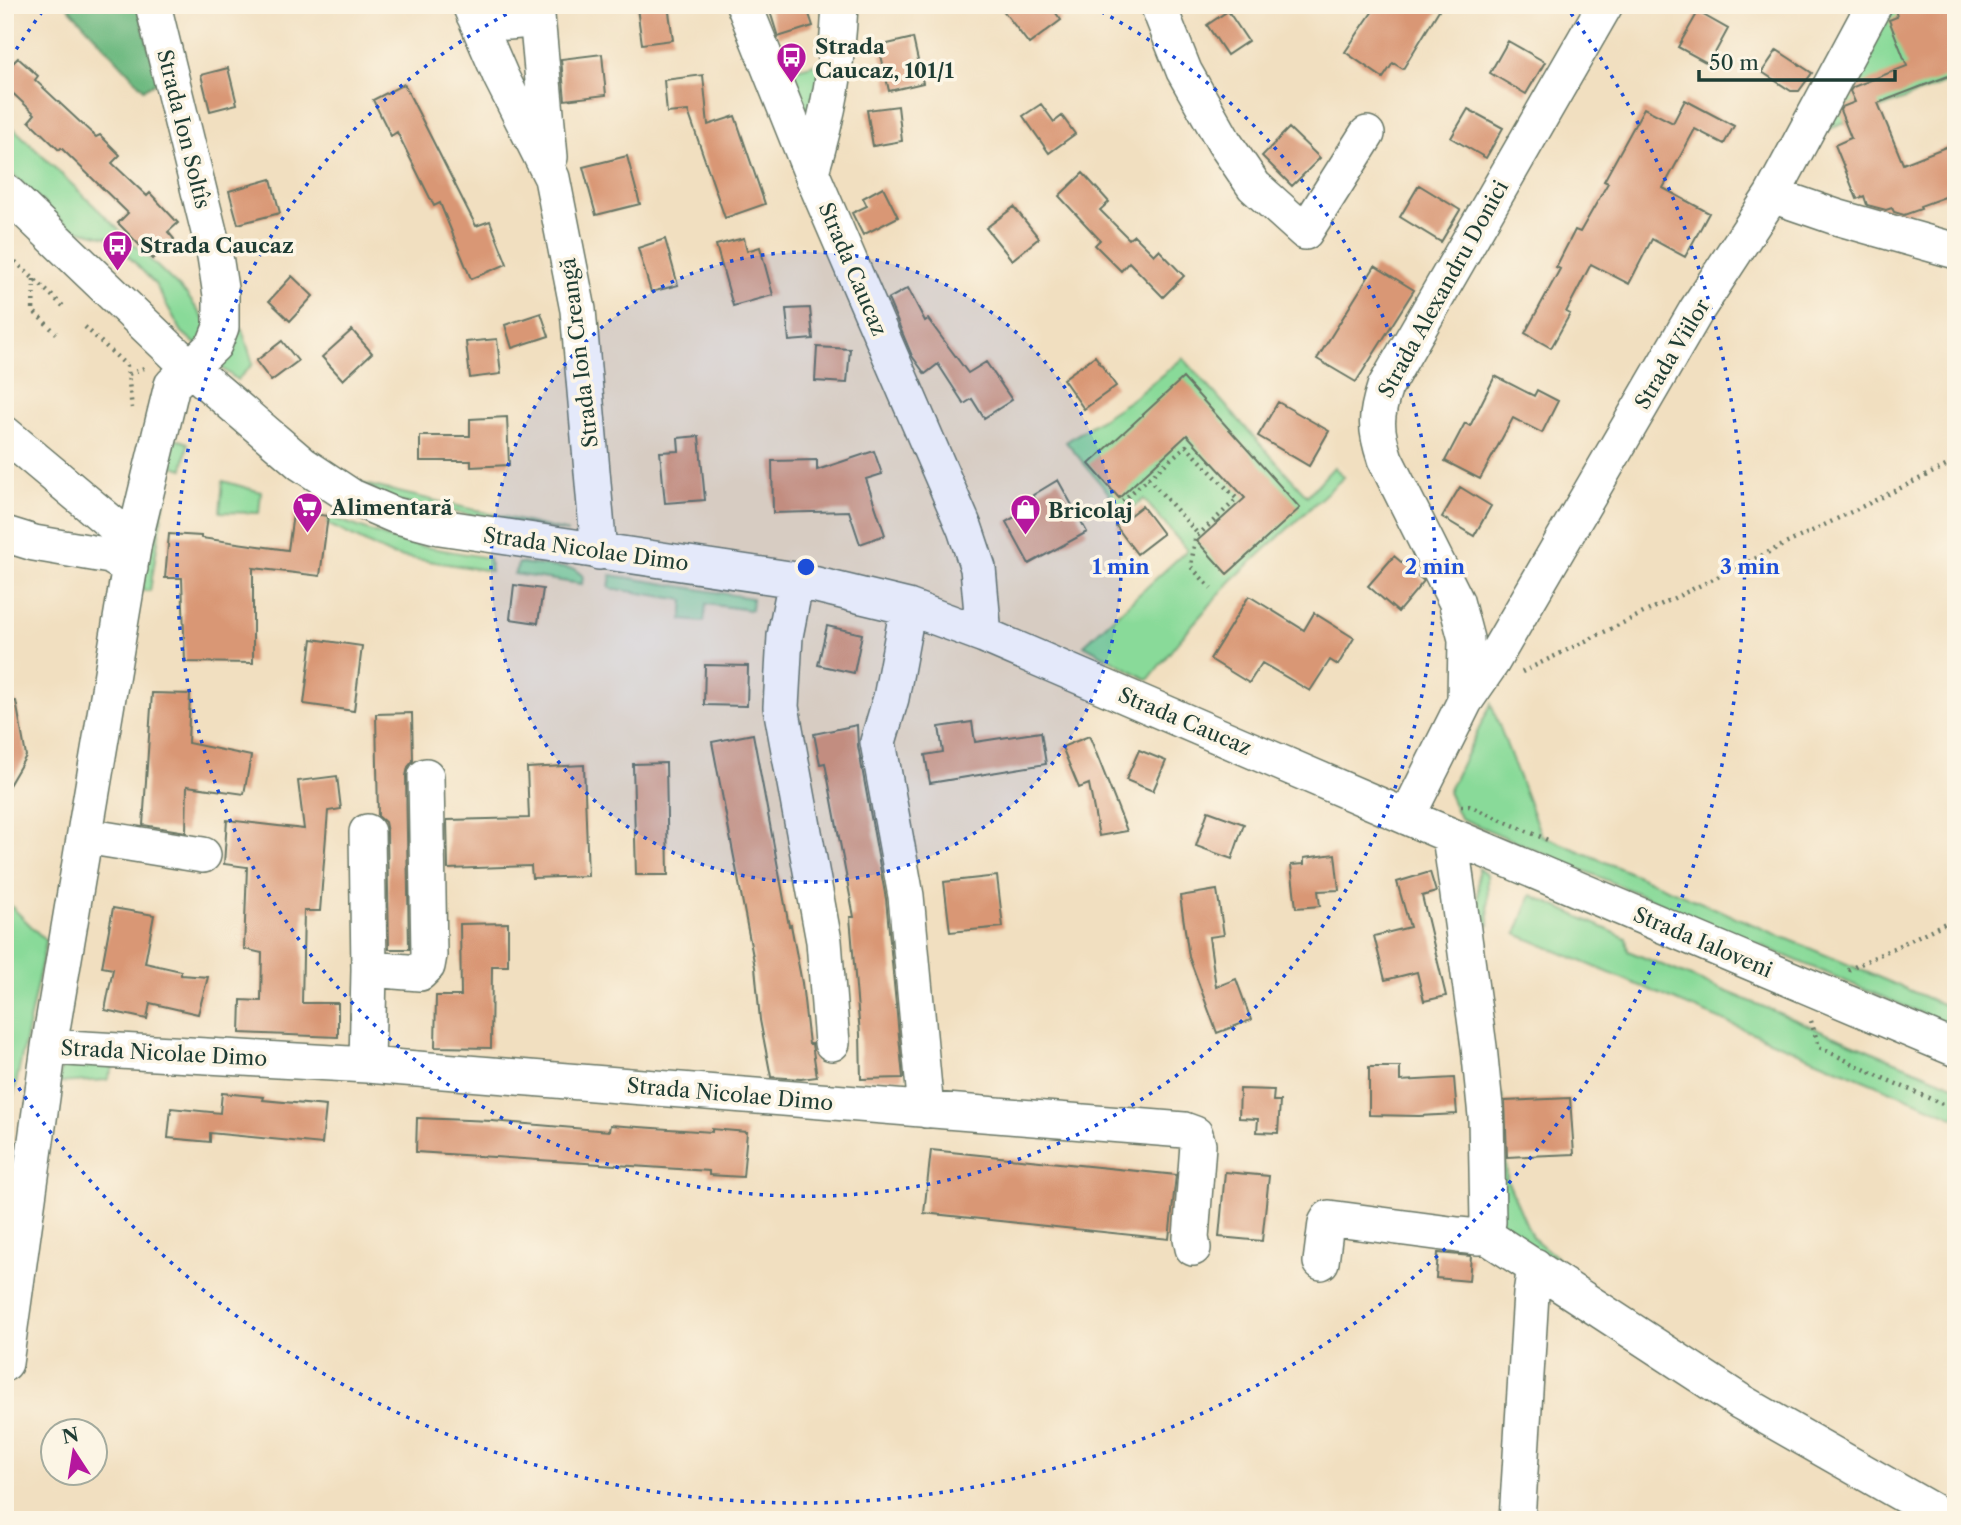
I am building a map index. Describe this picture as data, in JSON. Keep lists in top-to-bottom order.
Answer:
{
  "streets": {
    "street": [
      "Strada Ion Soltîs",
      "Strada Caucaz",
      "Strada Alexandru Donici",
      "Strada Ion Creangă",
      "Strada Viilor",
      "Strada Nicolae Dimo",
      "Strada Ialoveni"
    ]
  },
  "crossings": [
    ["Strada Ion Soltîs", "Strada Nicolae Dimo"],
    ["Strada Caucaz", "Strada Alexandru Donici"],
    ["Strada Caucaz", "Strada Nicolae Dimo"],
    ["Strada Caucaz", "Strada Ialoveni"],
    ["Strada Alexandru Donici", "Strada Viilor"],
    ["Strada Ion Creangă", "Strada Nicolae Dimo"]
  ],
  "places": {
    "bus stop": ["Strada Caucaz, 101/1", "Strada Caucaz"],
    "supermarket": ["Alimentară"],
    "shop": ["Bricolaj"]
  },
  "scale_bar": "50 m",
  "north": "top",
  "rings": ["1 min", "2 min", "3 min"]
}
